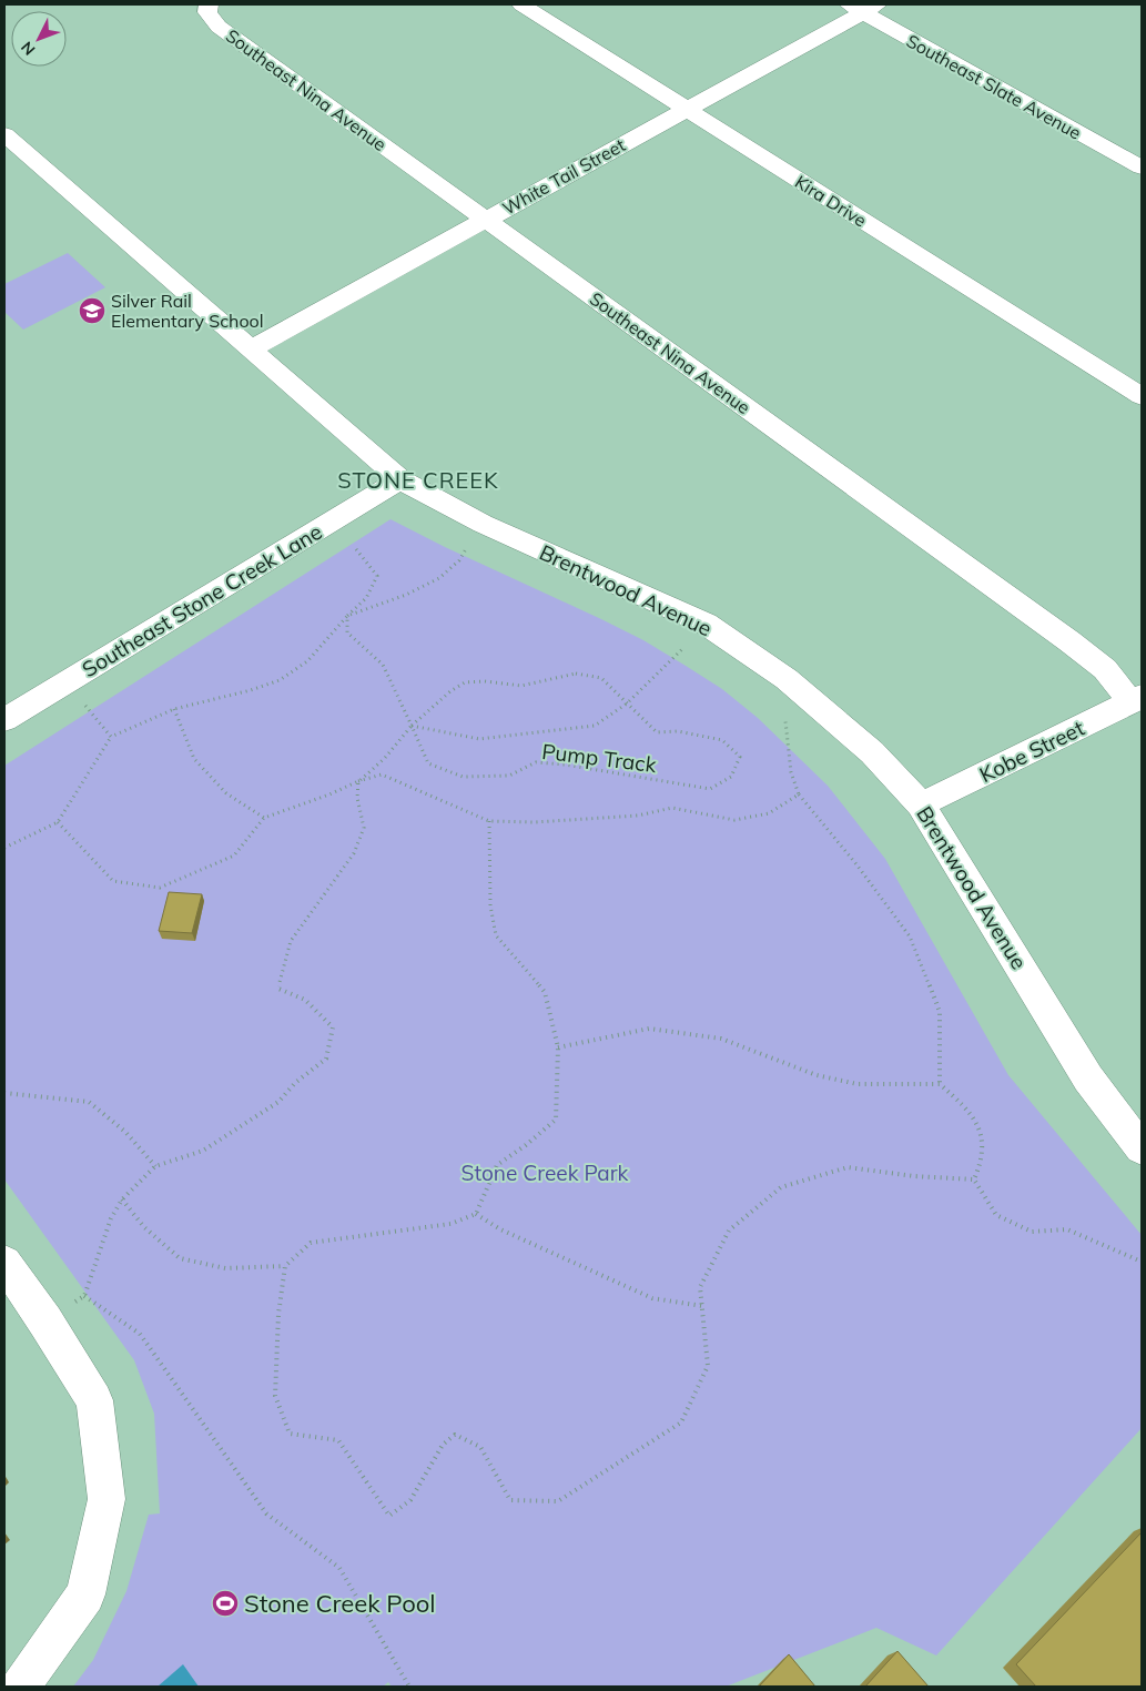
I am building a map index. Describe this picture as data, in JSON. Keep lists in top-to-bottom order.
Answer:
{
  "streets": {
    "street": [
      "Southeast Slate Avenue",
      "Southeast Nina Avenue",
      "White Tail Street",
      "Kira Drive",
      "Brentwood Avenue",
      "Southeast Stone Creek Lane",
      "Kobe Street"
    ],
    "path": ["Pump Track"]
  },
  "crossings": [
    ["Southeast Slate Avenue", "White Tail Street"],
    ["Southeast Nina Avenue", "White Tail Street"],
    ["Southeast Nina Avenue", "Kobe Street"],
    ["White Tail Street", "Kira Drive"],
    ["White Tail Street", "Brentwood Avenue"],
    ["Brentwood Avenue", "Southeast Stone Creek Lane"],
    ["Brentwood Avenue", "Kobe Street"]
  ],
  "districts": ["STONE CREEK"],
  "parks": ["Stone Creek Park"],
  "places": {
    "school or university": ["Silver Rail Elementary School"],
    "sports": ["Stone Creek Pool"]
  },
  "north": "bottom left"
}
